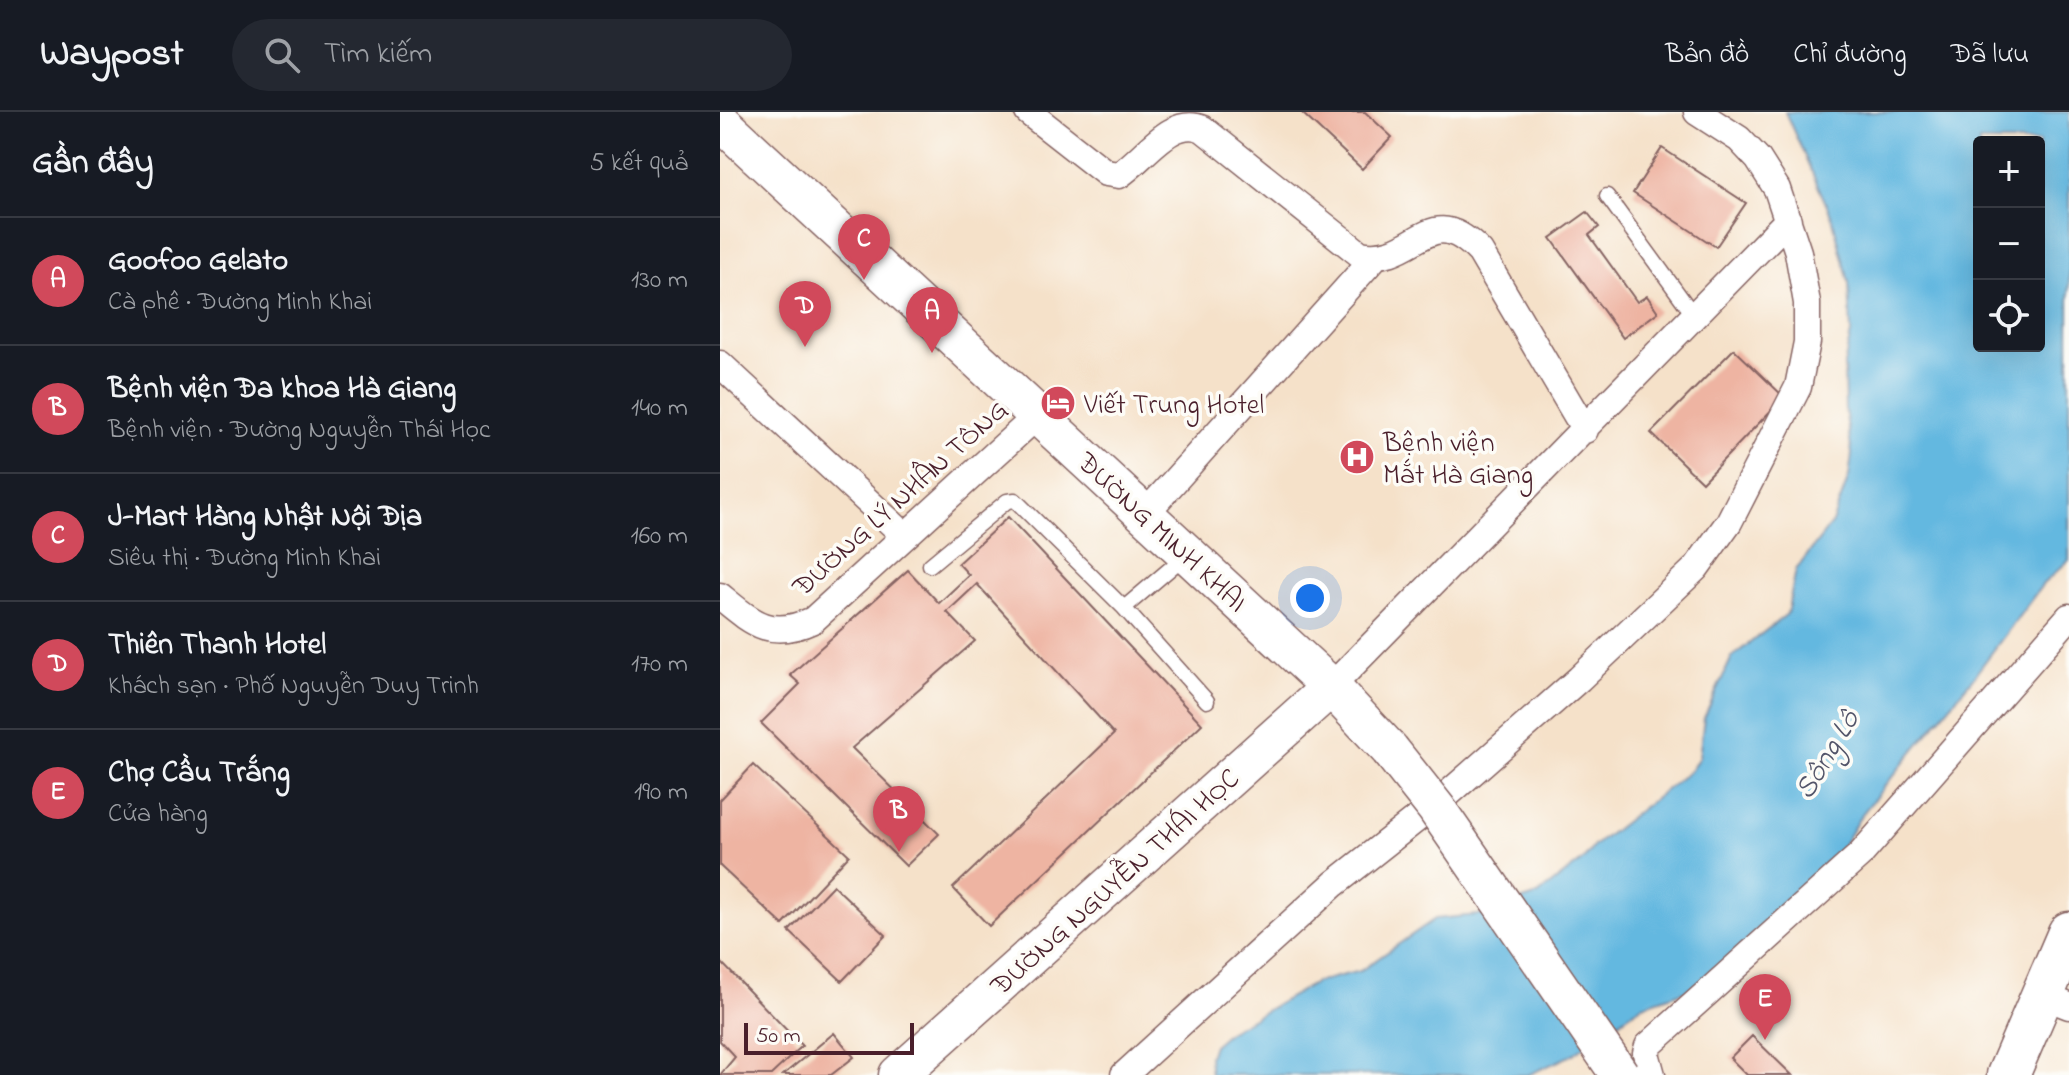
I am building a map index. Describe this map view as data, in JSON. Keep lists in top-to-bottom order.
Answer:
{
  "streets": {
    "main road": ["ĐƯỜNG MINH KHAI", "ĐƯỜNG NGUYỄN THÁI HỌC"],
    "street": ["ĐƯỜNG LÝ NHÂN TÔNG"]
  },
  "crossings": [
    ["ĐƯỜNG LÝ NHÂN TÔNG", "ĐƯỜNG MINH KHAI"],
    ["ĐƯỜNG MINH KHAI", "ĐƯỜNG NGUYỄN THÁI HỌC"]
  ],
  "water": ["Sông Lô"],
  "places": {
    "hotel": ["Viết Trung Hotel"],
    "hospital": ["Bệnh viện Mắt Hà Giang"]
  },
  "scale_bar": "50 m",
  "page": {
    "header": "Waypost",
    "search": "Tìm kiếm",
    "nav": ["Bản đồ", "Chỉ đường", "Đã lưu"],
    "heading": ["Gần đây", "5 kết quả"],
    "map_buttons": ["+", "−"],
    "pins": [
      "C",
      "D",
      "A",
      "B",
      "E"
    ],
    "list": [
      {
        "mark": "A",
        "name": "Goofoo Gelato",
        "note": "Cà phê · Đường Minh Khai",
        "value": "130 m"
      },
      {
        "mark": "B",
        "name": "Bệnh viện Đa khoa Hà Giang",
        "note": "Bệnh viện · Đường Nguyễn Thái Học",
        "value": "140 m"
      },
      {
        "mark": "C",
        "name": "J-Mart Hàng Nhật Nội Địa",
        "note": "Siêu thị · Đường Minh Khai",
        "value": "160 m"
      },
      {
        "mark": "D",
        "name": "Thiên Thanh Hotel",
        "note": "Khách sạn · Phố Nguyễn Duy Trinh",
        "value": "170 m"
      },
      {
        "mark": "E",
        "name": "Chợ Cầu Trắng",
        "note": "Cửa hàng",
        "value": "190 m"
      }
    ],
    "scale": "50 m"
  }
}
